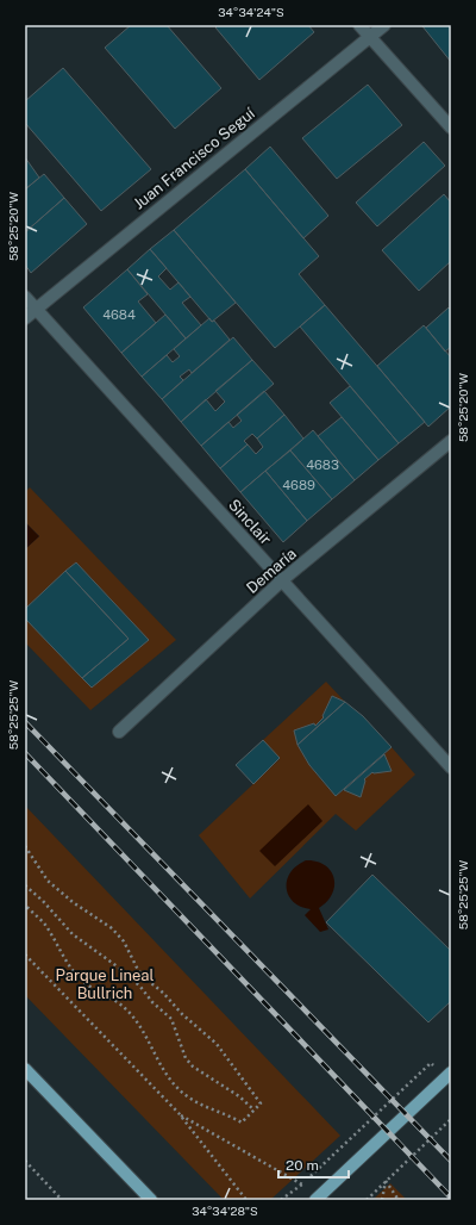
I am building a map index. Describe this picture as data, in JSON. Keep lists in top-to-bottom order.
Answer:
{
  "streets": {
    "street": ["Juan Francisco Seguí", "Sinclair", "Demaría"]
  },
  "crossings": [
    ["Juan Francisco Seguí", "Sinclair"],
    ["Sinclair", "Demaría"]
  ],
  "parks": ["Parque Lineal Bullrich"],
  "house_numbers": ["4684", "4683", "4689"],
  "scale_bar": "20 m",
  "coordinates": [
    "34°34'24\"S",
    "58°25'20\"W",
    "58°25'25\"W",
    "34°34'28\"S"
  ]
}
